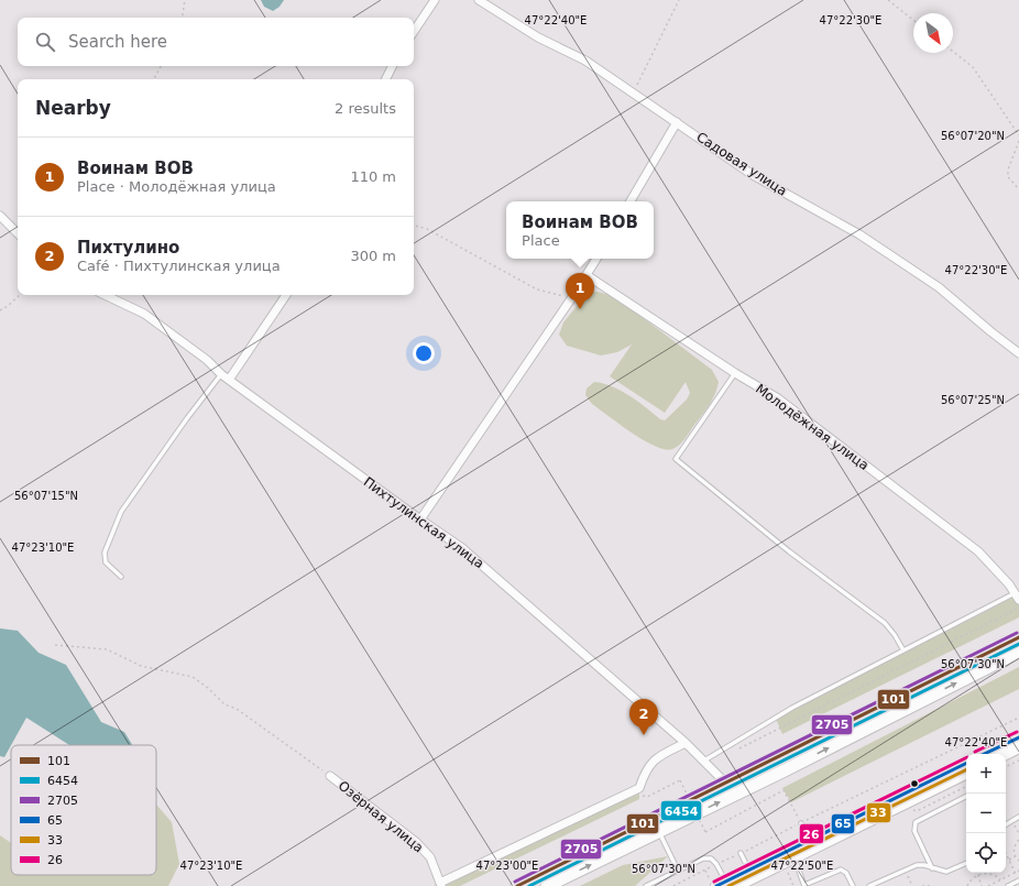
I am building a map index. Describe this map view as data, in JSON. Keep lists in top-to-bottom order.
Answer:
{
  "streets": {
    "street": [
      "Садовая улица",
      "Молодёжная улица",
      "Пихтулинская улица",
      "Озёрная улица"
    ]
  },
  "lines": [
    "transit line 2705",
    "transit line 101",
    "transit line 6454",
    "transit line 26",
    "transit line 65",
    "transit line 33"
  ],
  "legend": [
    "101",
    "6454",
    "2705",
    "65",
    "33",
    "26"
  ],
  "north": "bottom right",
  "page": {
    "search": "Search here",
    "heading": ["Nearby", "2 results"],
    "list": [
      {
        "mark": "1",
        "name": "Воинам ВОВ",
        "note": "Place · Молодёжная улица",
        "value": "110 m"
      },
      {
        "mark": "2",
        "name": "Пихтулино",
        "note": "Café · Пихтулинская улица",
        "value": "300 m"
      }
    ],
    "popup": ["Воинам ВОВ", "Place"],
    "pins": ["1", "2"],
    "map_buttons": ["+", "−"]
  },
  "coordinates": [
    "47°22'30\"E",
    "47°22'40\"E",
    "56°07'20\"N",
    "56°07'25\"N",
    "56°07'15\"N",
    "47°23'10\"E",
    "56°07'30\"N",
    "47°23'00\"E",
    "47°22'50\"E"
  ]
}
